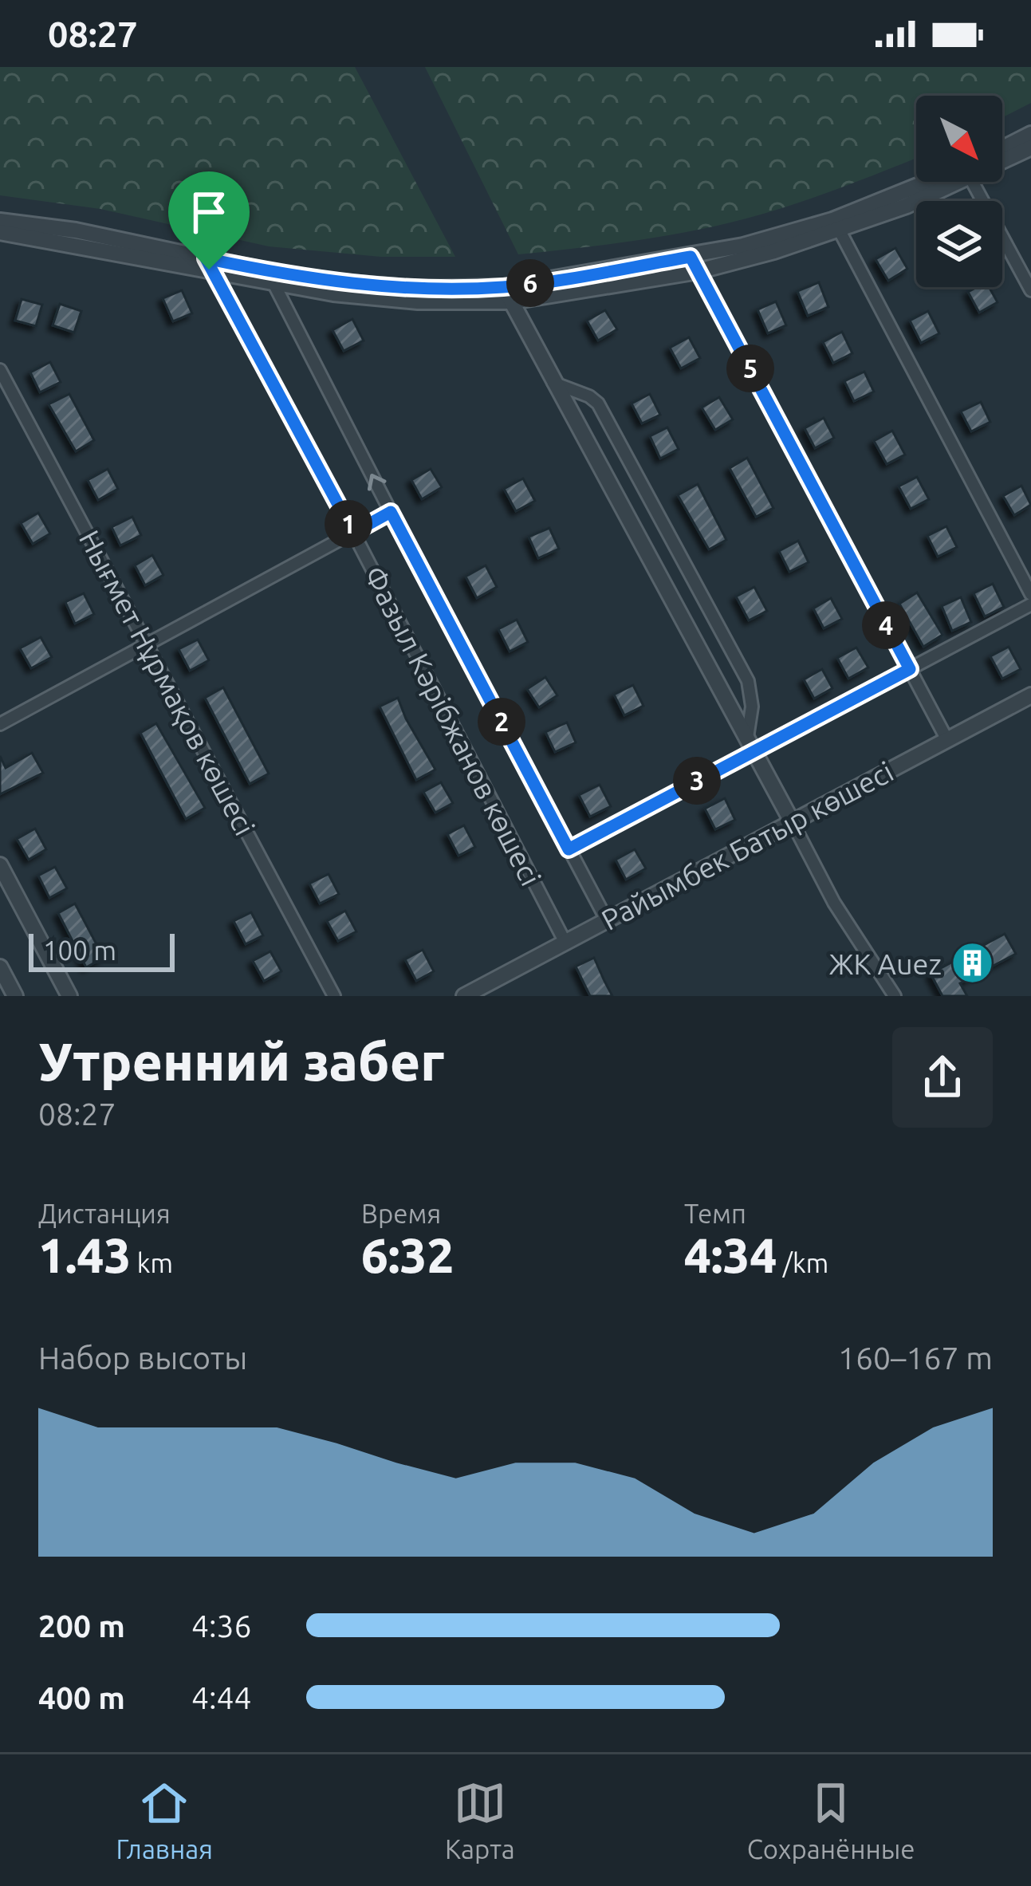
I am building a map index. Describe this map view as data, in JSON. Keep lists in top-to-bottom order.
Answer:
{
  "streets": {
    "street": ["Нығмет Нұрмақов көшесі", "Фазыл Кәрібжанов көшесі", "Райымбек Батыр көшесі"]
  },
  "crossings": [
    ["Фазыл Кәрібжанов көшесі", "Райымбек Батыр көшесі"]
  ],
  "places": {
    "building": ["ЖК Auez"]
  },
  "scale_bar": "100 m",
  "north": "bottom right",
  "page": {
    "status": "08:27",
    "pins": [
      "6",
      "5",
      "1",
      "4",
      "2",
      "3"
    ],
    "scale": "100 m",
    "heading": ["Утренний забег", "08:27"],
    "stats": [
      ["Дистанция", "1.43 km"],
      ["Время", "6:32"],
      ["Темп", "4:34 /km"]
    ],
    "chart": ["Набор высоты", "160–167 m"],
    "list": [
      {
        "name": "200 m",
        "note": "4:36"
      },
      {
        "name": "400 m",
        "note": "4:44"
      }
    ],
    "tabs": ["Главная", "Карта", "Сохранённые"]
  }
}
